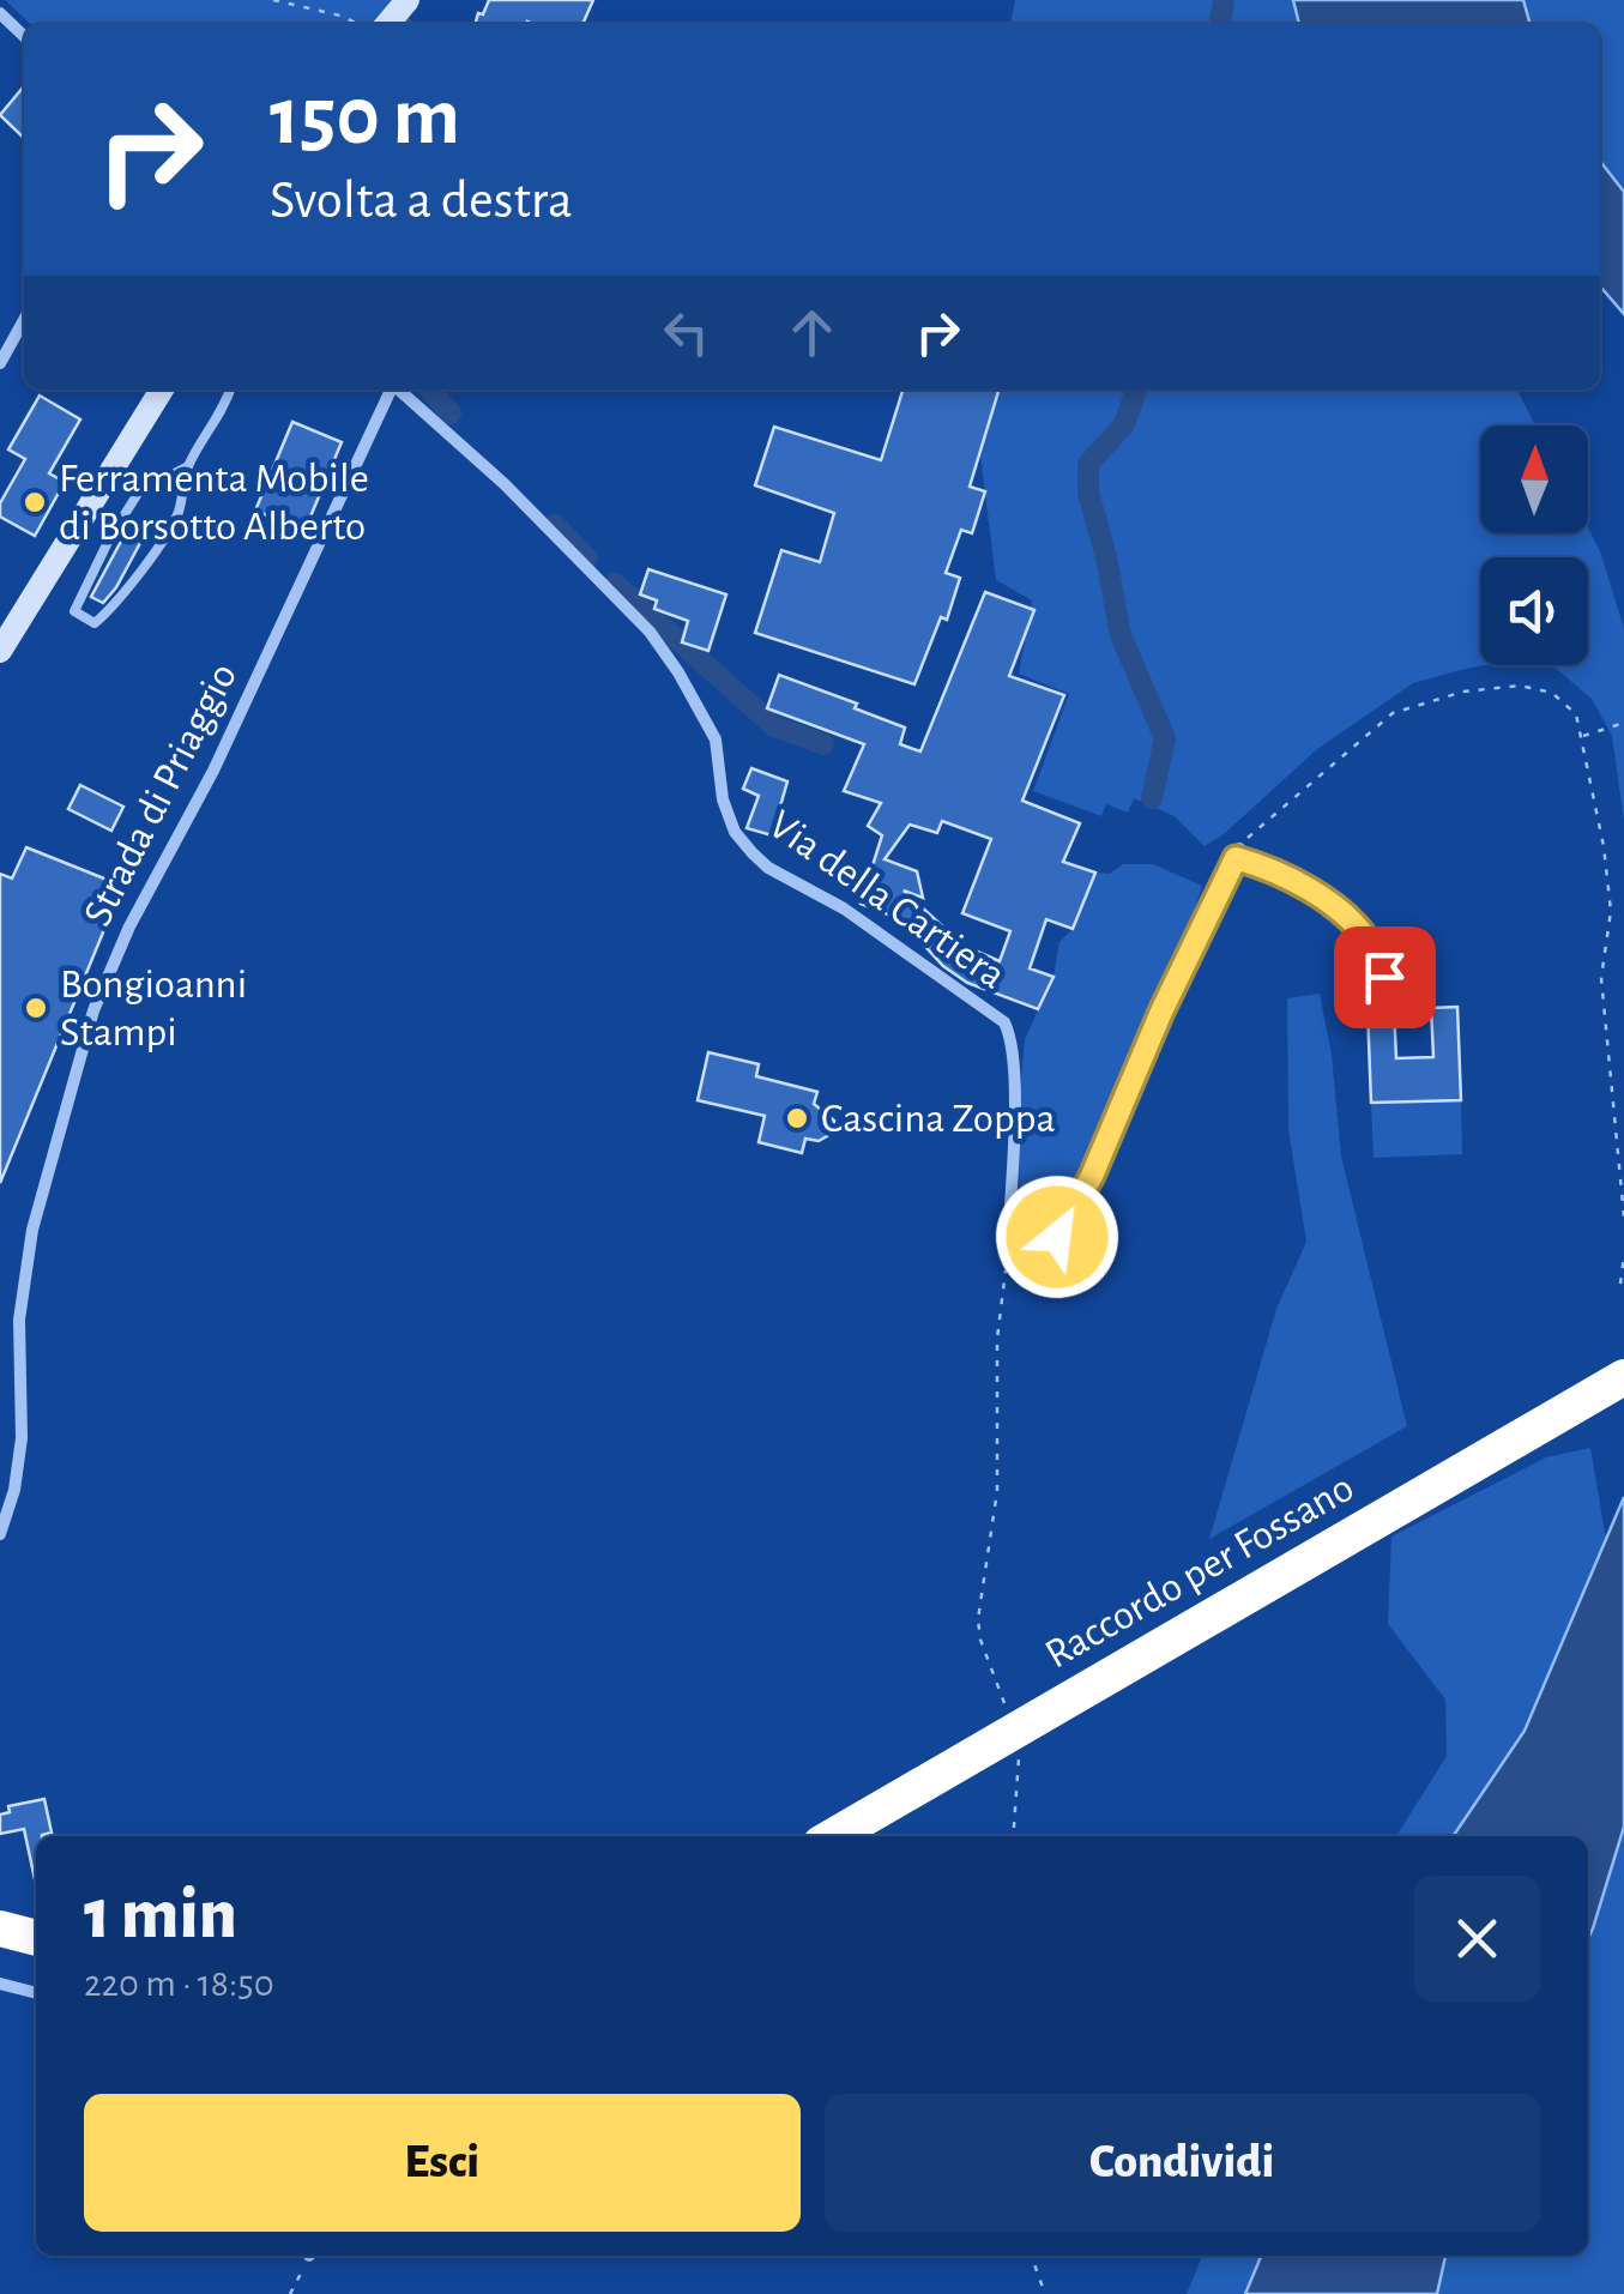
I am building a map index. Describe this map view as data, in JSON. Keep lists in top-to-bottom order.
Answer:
{
  "streets": {
    "highway": ["Raccordo per Fossano"],
    "street": ["Strada di Priaggio", "Via della Cartiera"]
  },
  "places": ["Ferramenta Mobile di Borsotto Alberto", "Bongioanni Stampi", "Cascina Zoppa"],
  "north": "top",
  "page": {
    "turn": ["150 m", "Svolta a destra"],
    "heading": ["1 min", "220 m · 18:50"],
    "buttons": ["Esci", "Condividi"]
  }
}
